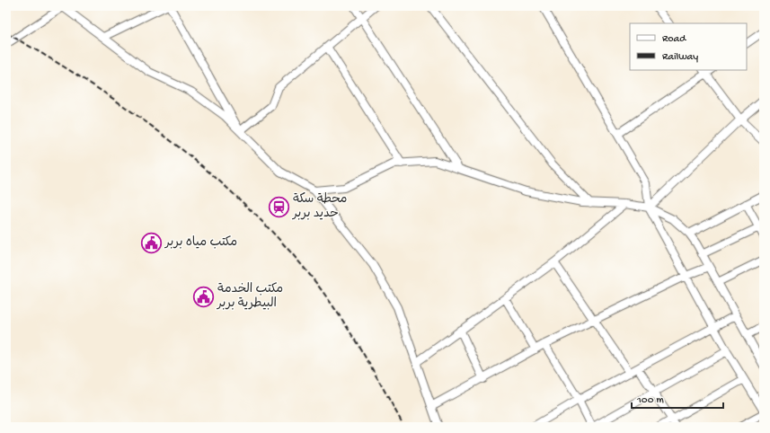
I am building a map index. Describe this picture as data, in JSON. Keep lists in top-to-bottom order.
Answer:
{
  "places": {
    "station": ["محطة سكة حديد بربر"],
    "public building": ["مكتب مياه بربر", "مكتب الخدمة البيطرية بربر"]
  },
  "legend": ["Road", "Railway"],
  "scale_bar": "100 m"
}
